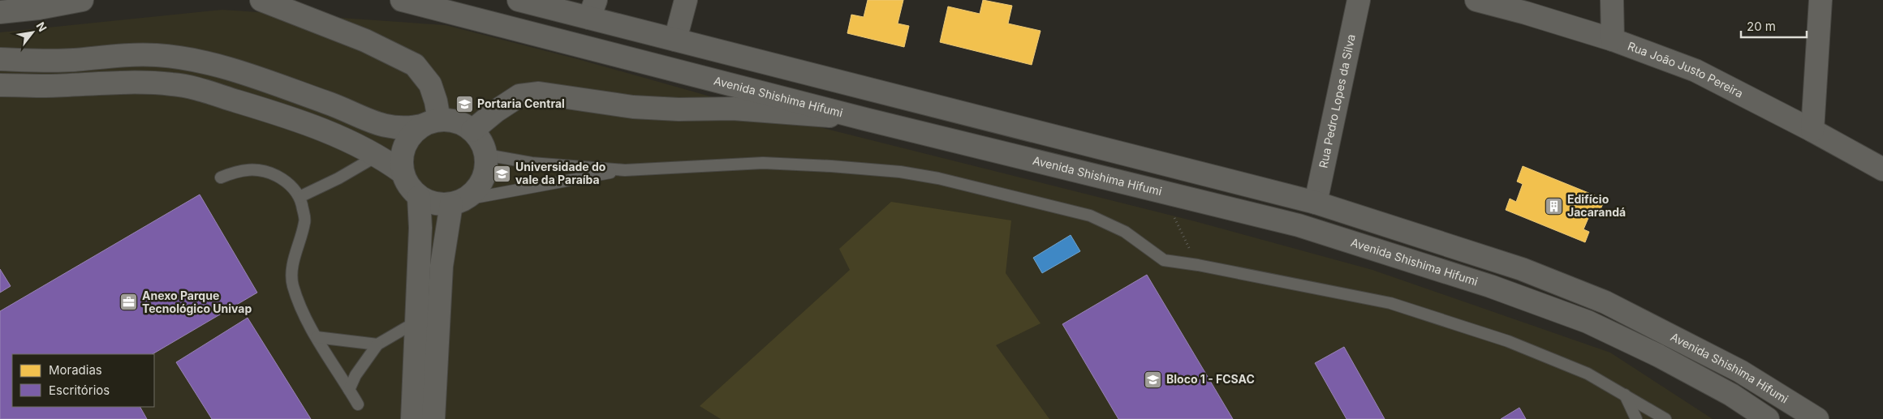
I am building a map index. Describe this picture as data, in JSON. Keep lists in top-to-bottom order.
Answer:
{
  "streets": {
    "street": ["Rua João Justo Pereira", "Avenida Shishima Hifumi", "Rua Pedro Lopes da Silva"]
  },
  "crossings": [
    ["Avenida Shishima Hifumi", "Rua Pedro Lopes da Silva"]
  ],
  "places": {
    "school or university": ["Portaria Central", "Universidade do vale da Paraíba", "Bloco 1 - FCSAC"],
    "building": ["Edifício Jacarandá"],
    "office": ["Anexo Parque Tecnológico Univap"]
  },
  "legend": ["Moradias", "Escritórios"],
  "scale_bar": "20 m",
  "north": "top right"
}
